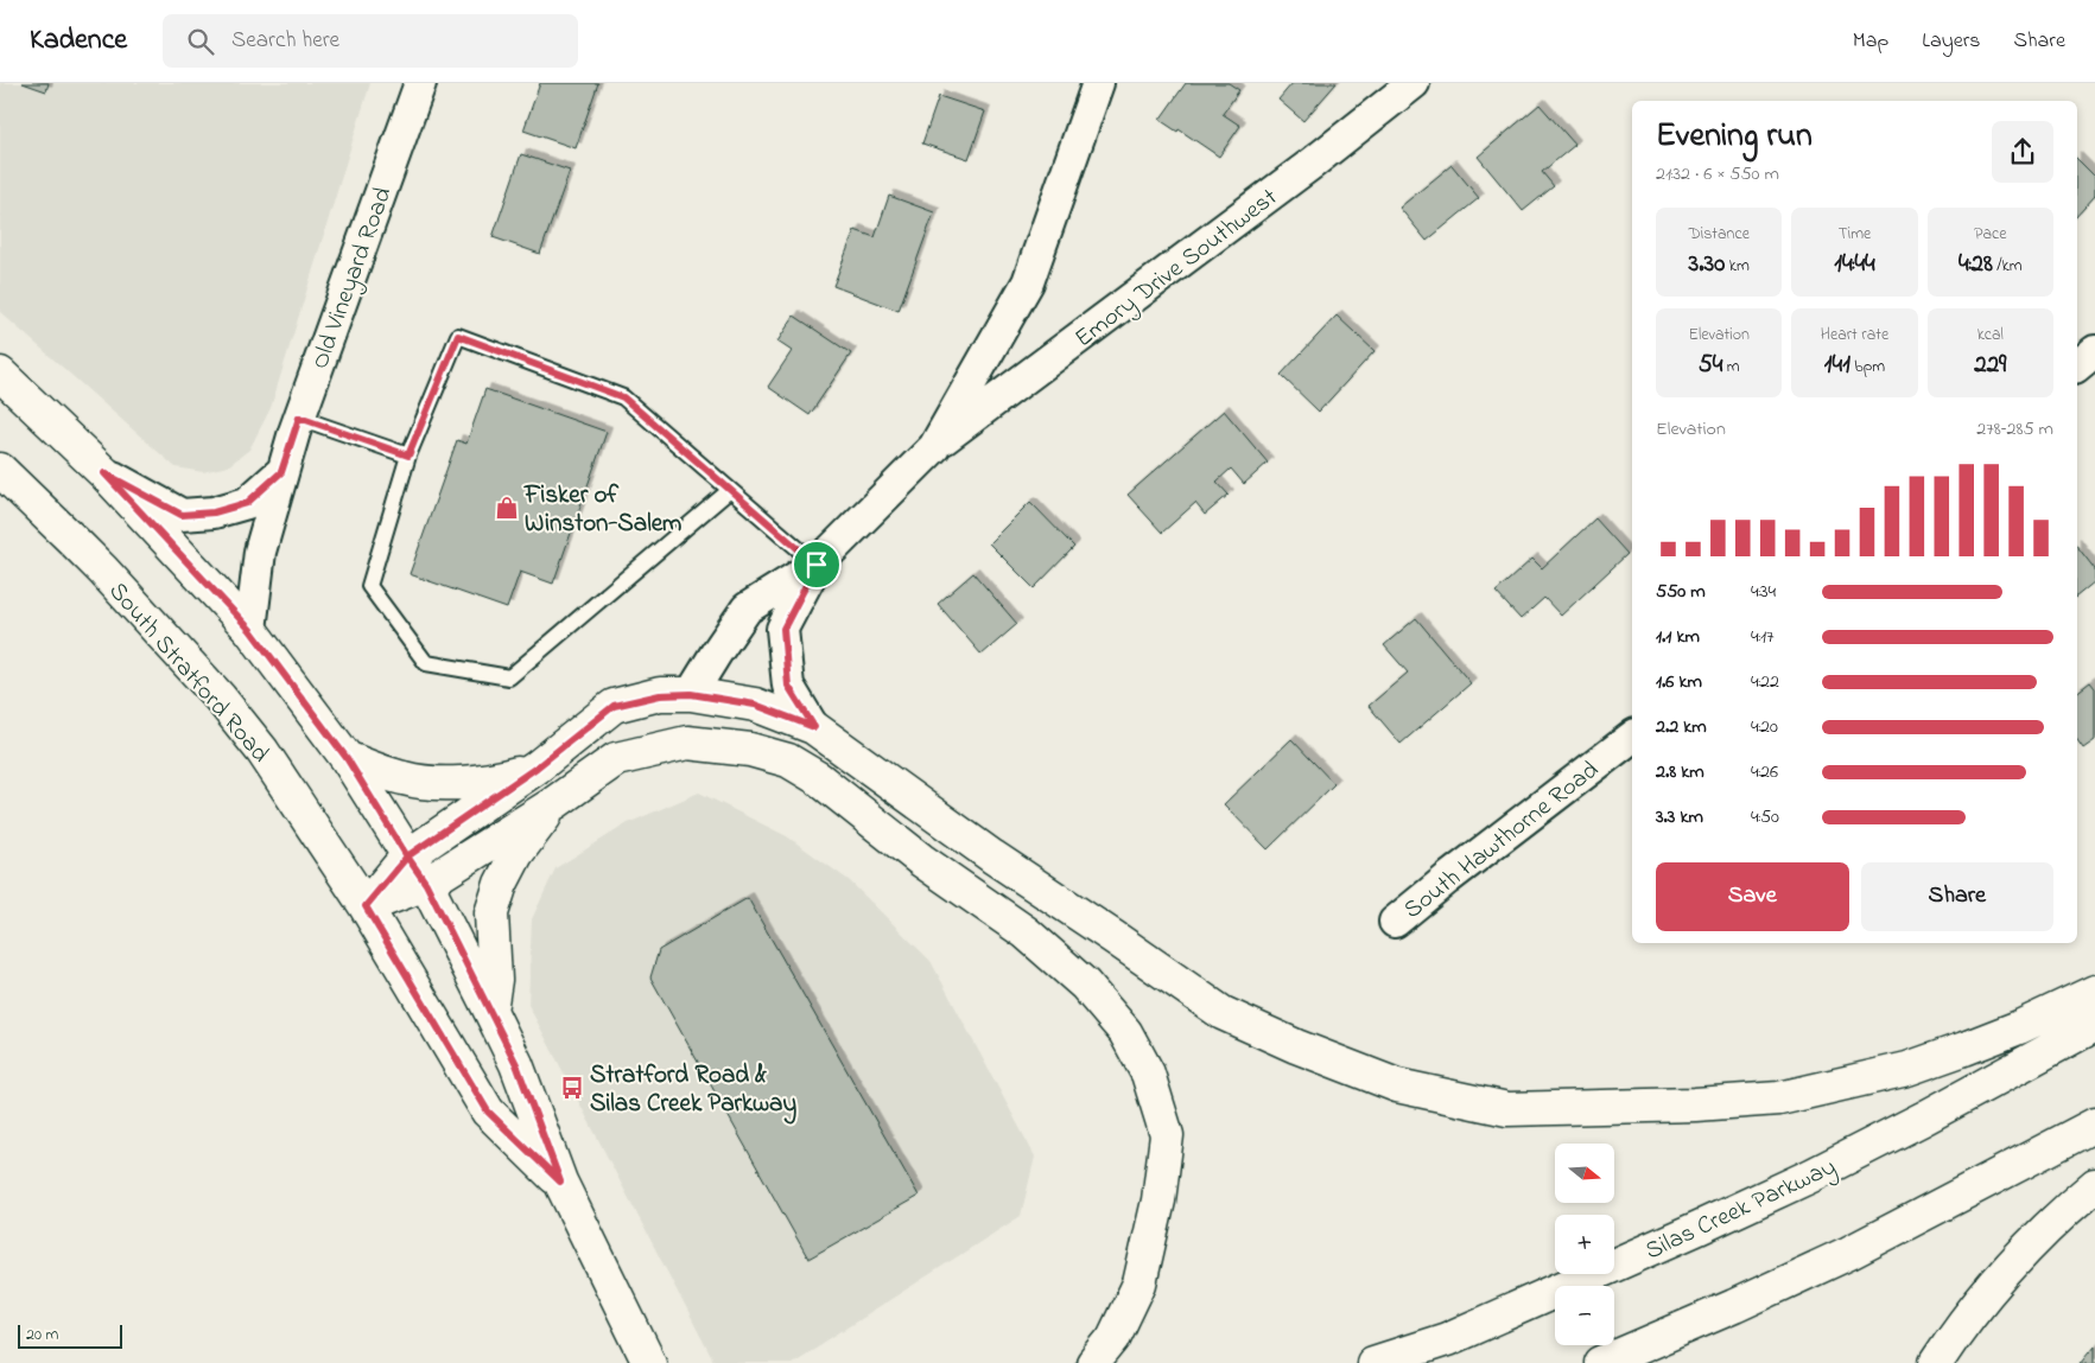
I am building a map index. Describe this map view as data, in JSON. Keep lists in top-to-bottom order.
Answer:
{
  "streets": {
    "main road": ["South Stratford Road", "Silas Creek Parkway"],
    "street": ["Emory Drive Southwest", "Old Vineyard Road", "South Hawthorne Road"]
  },
  "crossings": [
    ["Old Vineyard Road", "South Stratford Road"]
  ],
  "places": {
    "shop": ["Fisker of Winston-Salem"],
    "bus stop": ["Stratford Road & Silas Creek Parkway"]
  },
  "scale_bar": "20 m",
  "north": "right",
  "page": {
    "header": "Kadence",
    "search": "Search here",
    "nav": ["Map", "Layers", "Share"],
    "heading": ["Evening run", "21:32 · 6 × 550 m"],
    "stats": [
      ["Distance", "3.30 km"],
      ["Time", "14:44"],
      ["Pace", "4:28 /km"],
      ["Elevation", "54 m"],
      ["Heart rate", "141 bpm"],
      ["kcal", "229"]
    ],
    "chart": ["Elevation", "278–285 m"],
    "list": [
      {
        "name": "550 m",
        "note": "4:34"
      },
      {
        "name": "1.1 km",
        "note": "4:17"
      },
      {
        "name": "1.6 km",
        "note": "4:22"
      },
      {
        "name": "2.2 km",
        "note": "4:20"
      },
      {
        "name": "2.8 km",
        "note": "4:26"
      },
      {
        "name": "3.3 km",
        "note": "4:50"
      }
    ],
    "buttons": ["Save", "Share"],
    "map_buttons": ["+", "−"],
    "scale": "20 m"
  }
}
